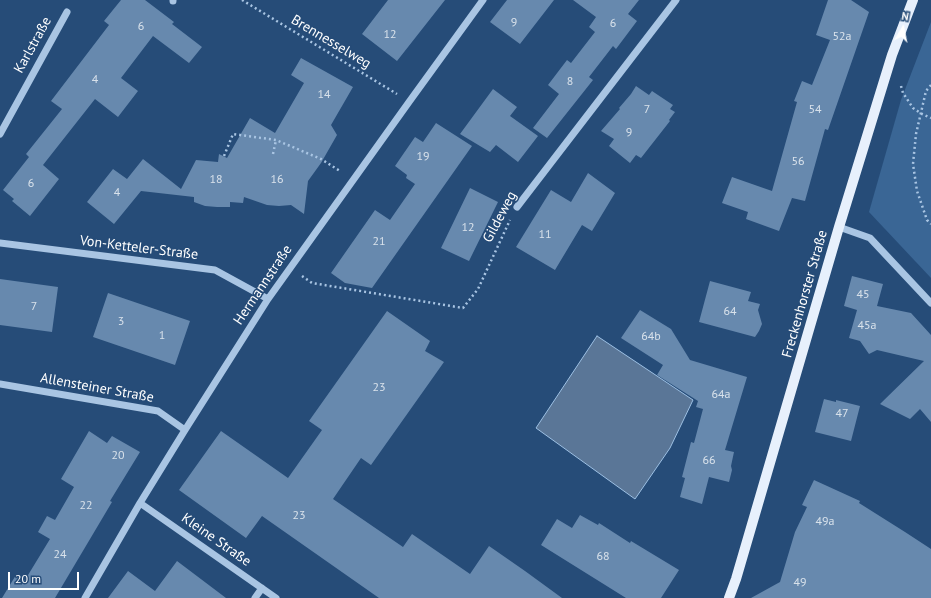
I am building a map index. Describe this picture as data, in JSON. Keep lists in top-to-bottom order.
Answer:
{
  "streets": {
    "main road": ["Freckenhorster Straße"],
    "street": [
      "Karlstraße",
      "Gildeweg",
      "Von-Ketteler-Straße",
      "Hermannstraße",
      "Allensteiner Straße",
      "Kleine Straße"
    ],
    "path": ["Brennesselweg"]
  },
  "crossings": [
    ["Brennesselweg", "Hermannstraße"],
    ["Gildeweg", "Hermannstraße"],
    ["Von-Ketteler-Straße", "Hermannstraße"],
    ["Hermannstraße", "Allensteiner Straße"],
    ["Hermannstraße", "Kleine Straße"]
  ],
  "house_numbers": [
    "9",
    "6",
    "6",
    "12",
    "52a",
    "4",
    "8",
    "14",
    "7",
    "54",
    "9",
    "19",
    "56",
    "18",
    "16",
    "6",
    "4",
    "12",
    "11",
    "21",
    "45",
    "7",
    "64",
    "3",
    "45a",
    "1",
    "64b",
    "23",
    "64a",
    "47",
    "20",
    "66",
    "22",
    "23",
    "49a",
    "24",
    "68",
    "49"
  ],
  "scale_bar": "20 m",
  "north": "top"
}
